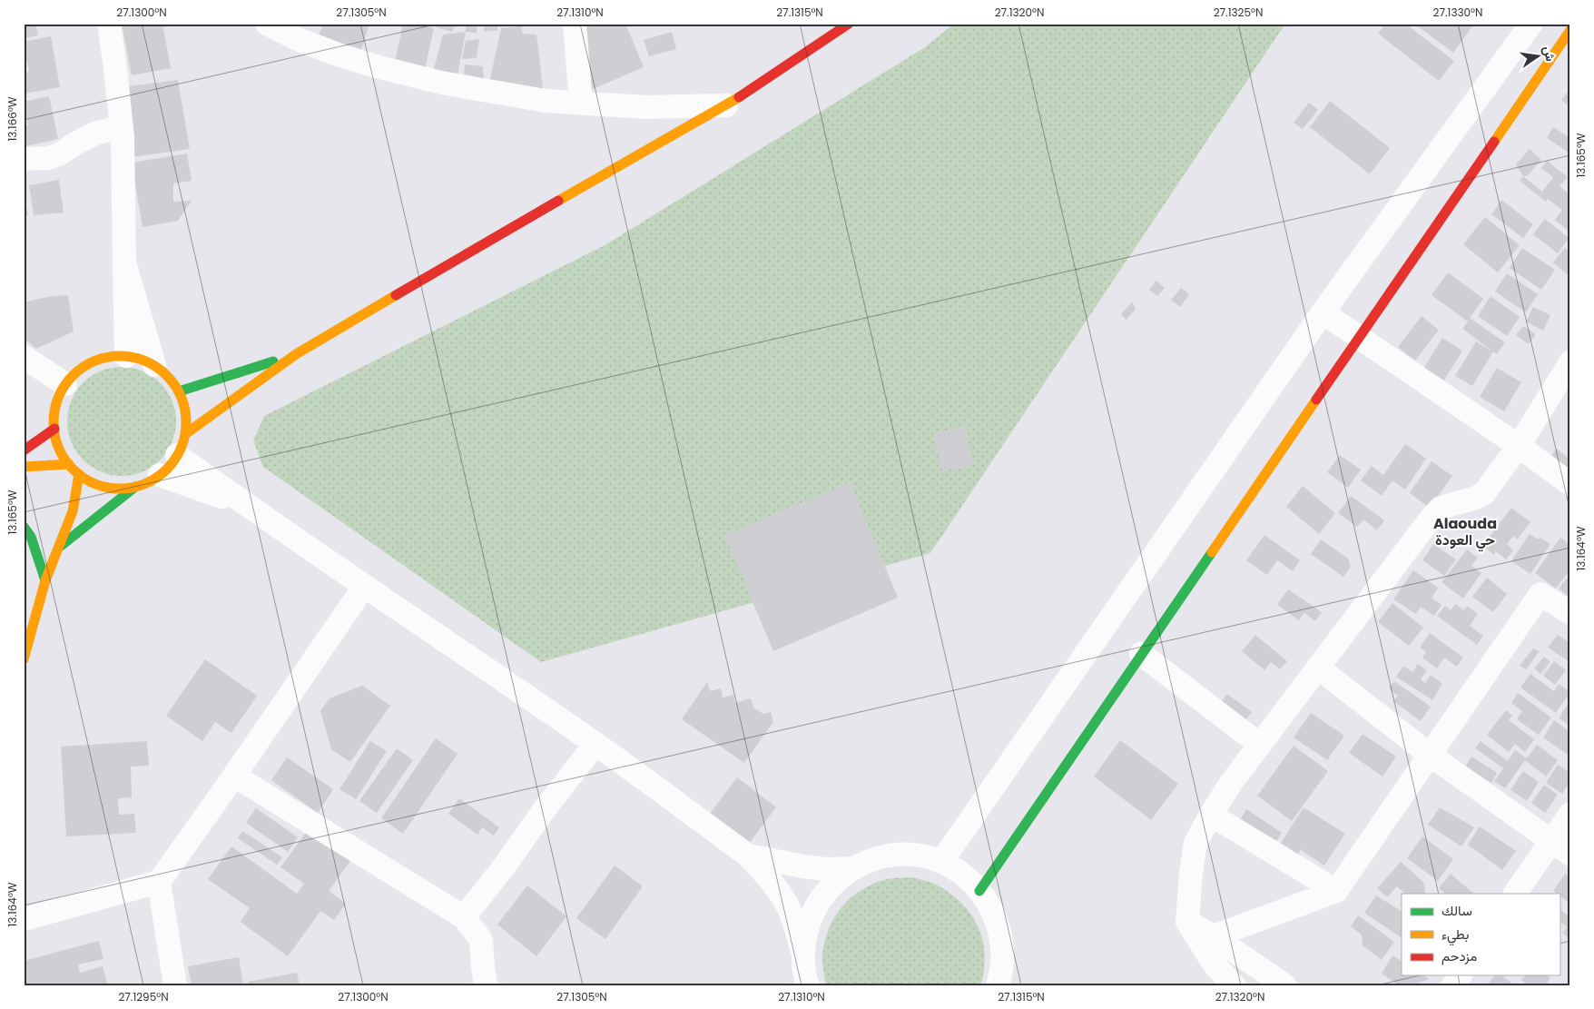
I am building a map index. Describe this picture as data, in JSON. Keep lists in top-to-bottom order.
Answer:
{
  "districts": ["Alaouda حي العودة"],
  "legend": ["سالك", "بطيء", "مزدحم"],
  "north": "right",
  "coordinates": [
    "27.1300°N",
    "27.1305°N",
    "27.1310°N",
    "27.1315°N",
    "27.1320°N",
    "27.1325°N",
    "27.1330°N",
    "13.166°W",
    "13.165°W",
    "13.164°W",
    "27.1295°N"
  ]
}
